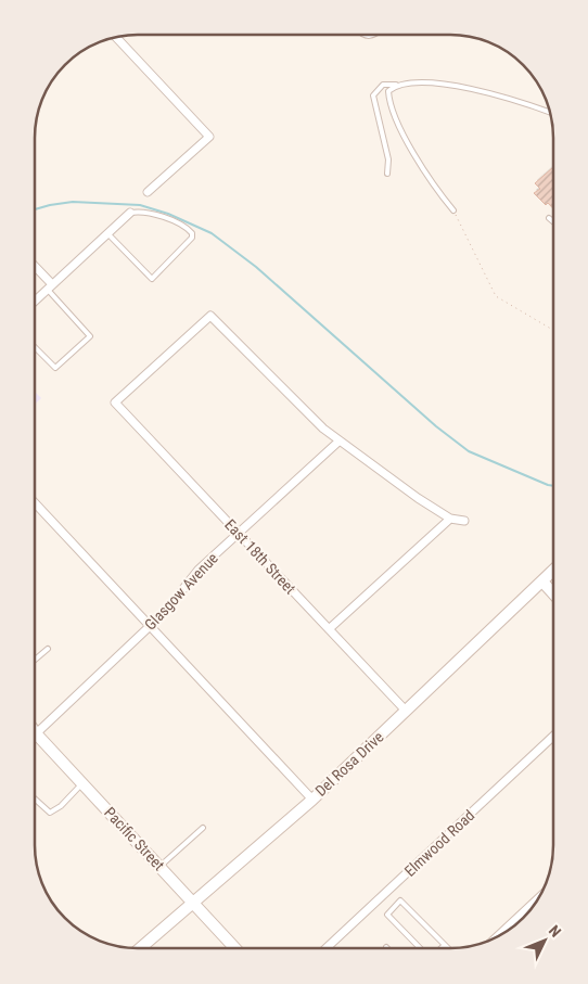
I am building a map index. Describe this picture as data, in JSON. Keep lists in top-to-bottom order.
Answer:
{
  "streets": {
    "main road": ["Del Rosa Drive", "Pacific Street"],
    "street": ["East 18th Street", "Glasgow Avenue", "Elmwood Road"]
  },
  "crossings": [
    ["East 18th Street", "Glasgow Avenue"],
    ["East 18th Street", "Del Rosa Drive"],
    ["Glasgow Avenue", "Pacific Street"],
    ["Del Rosa Drive", "Pacific Street"]
  ],
  "north": "top right"
}
